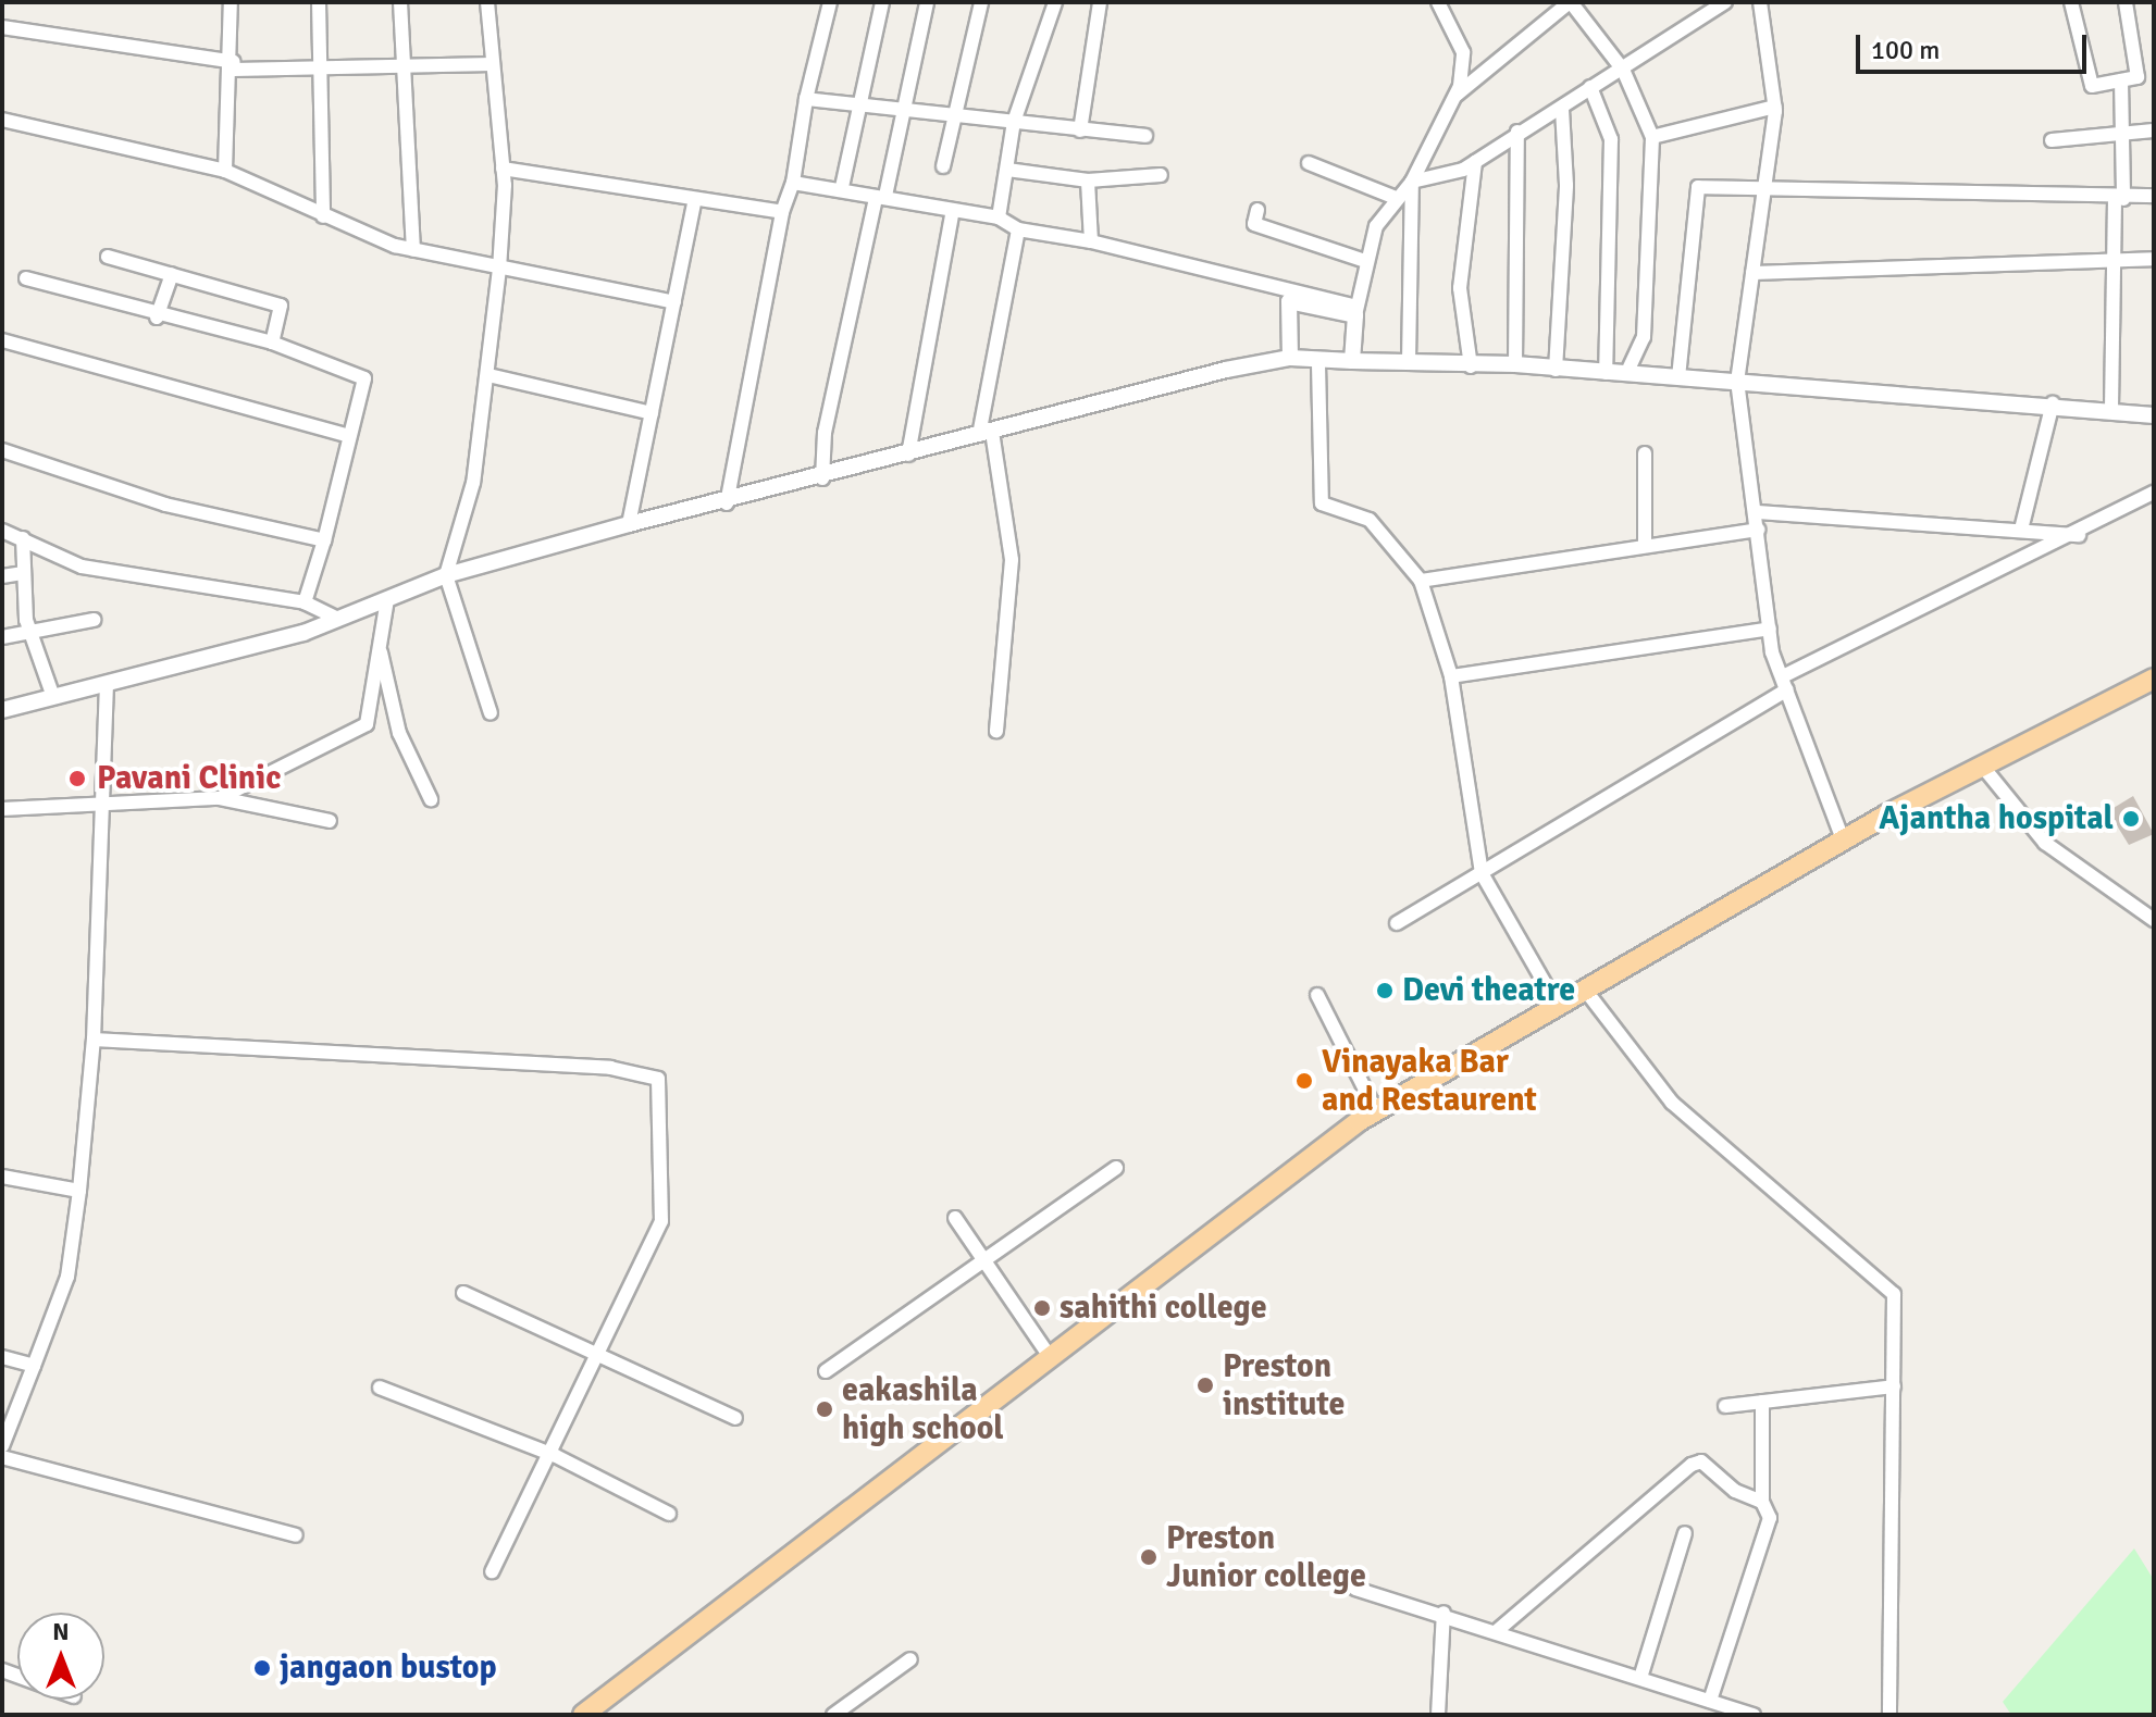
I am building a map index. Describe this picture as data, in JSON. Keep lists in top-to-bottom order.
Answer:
{
  "places": [
    "Pavani Clinic",
    "Ajantha hospital",
    "Devi theatre",
    "Vinayaka Bar and Restaurent",
    "sahithi college",
    "Preston institute",
    "eakashila high school",
    "Preston Junior college",
    "jangaon bustop"
  ],
  "scale_bar": "100 m",
  "north": "top"
}
